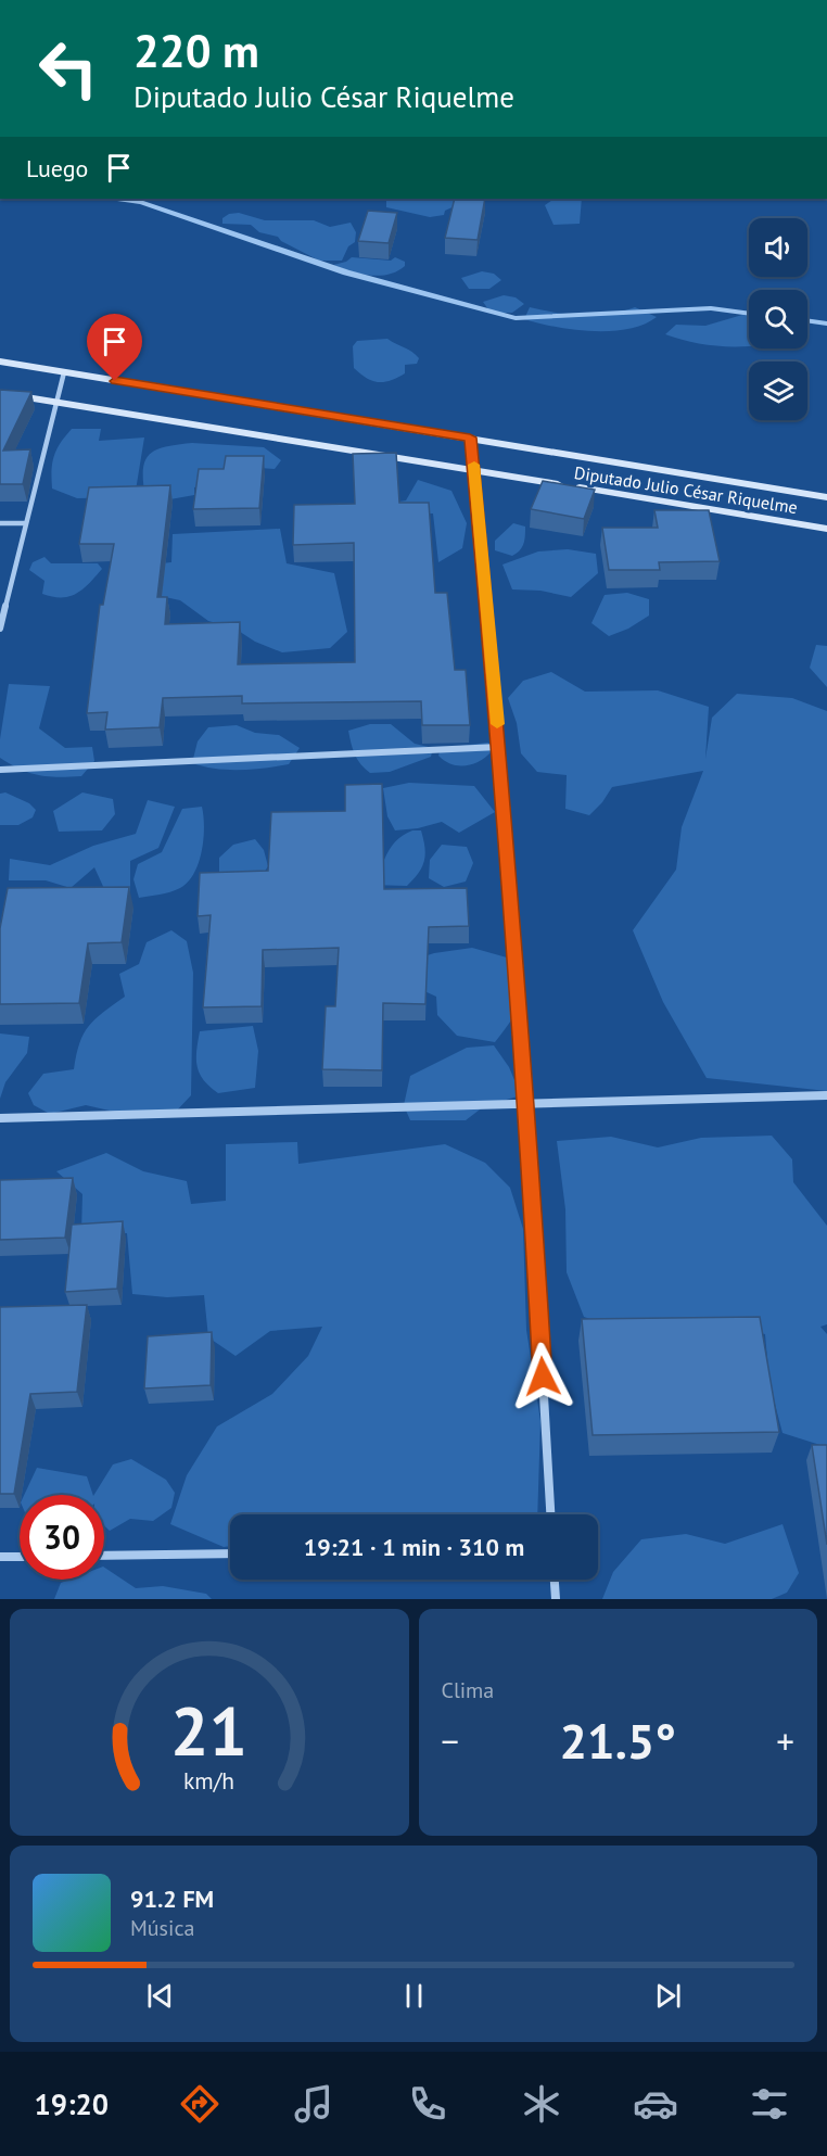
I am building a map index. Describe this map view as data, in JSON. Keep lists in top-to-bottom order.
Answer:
{
  "streets": {
    "street": ["Diputado Julio César Riquelme"]
  },
  "page": {
    "turn": ["220 m", "Diputado Julio César Riquelme"],
    "then": "Luego",
    "limit": "30",
    "trip": "19:21 · 1 min · 310 m",
    "tile": "Clima",
    "heat": ["−", "21.5°", "+"],
    "song": ["91.2 FM", "Música"],
    "tabs": "19:20",
    "gauge": ["21", "km/h"]
  }
}
